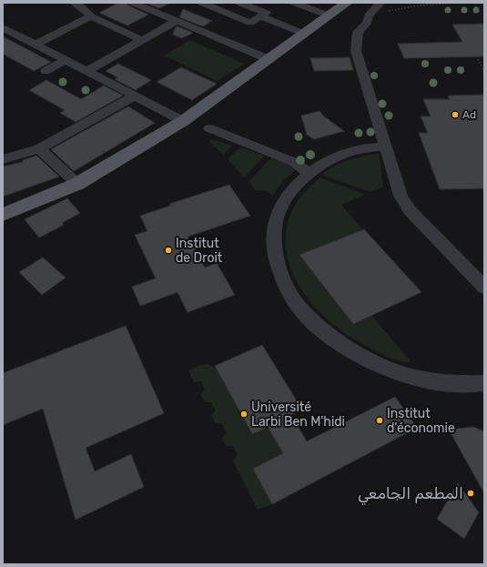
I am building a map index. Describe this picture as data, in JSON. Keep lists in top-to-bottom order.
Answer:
{
  "places": [
    "Ad",
    "Institut de Droit",
    "Université Larbi Ben M'hidi",
    "Institut d'économie",
    "المطعم الجامعي"
  ]
}
